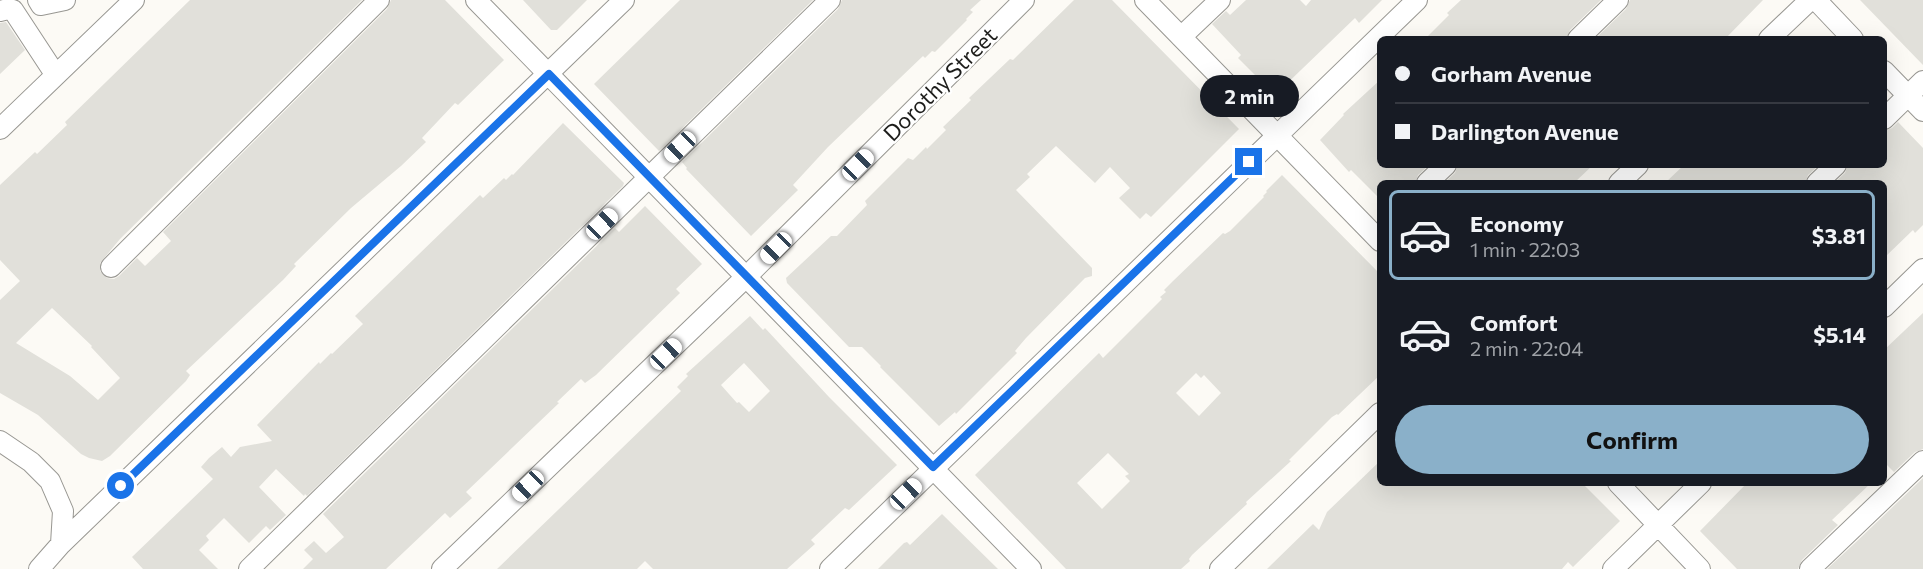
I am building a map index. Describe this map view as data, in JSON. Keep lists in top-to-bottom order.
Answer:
{
  "streets": {
    "street": ["Dorothy Street"]
  },
  "page": {
    "banner": ["Gorham Avenue", "Darlington Avenue"],
    "bubble": "2 min",
    "list": [
      {
        "name": "Economy",
        "note": "1 min · 22:03",
        "value": "$3.81"
      },
      {
        "name": "Comfort",
        "note": "2 min · 22:04",
        "value": "$5.14"
      }
    ],
    "buttons": "Confirm"
  }
}
